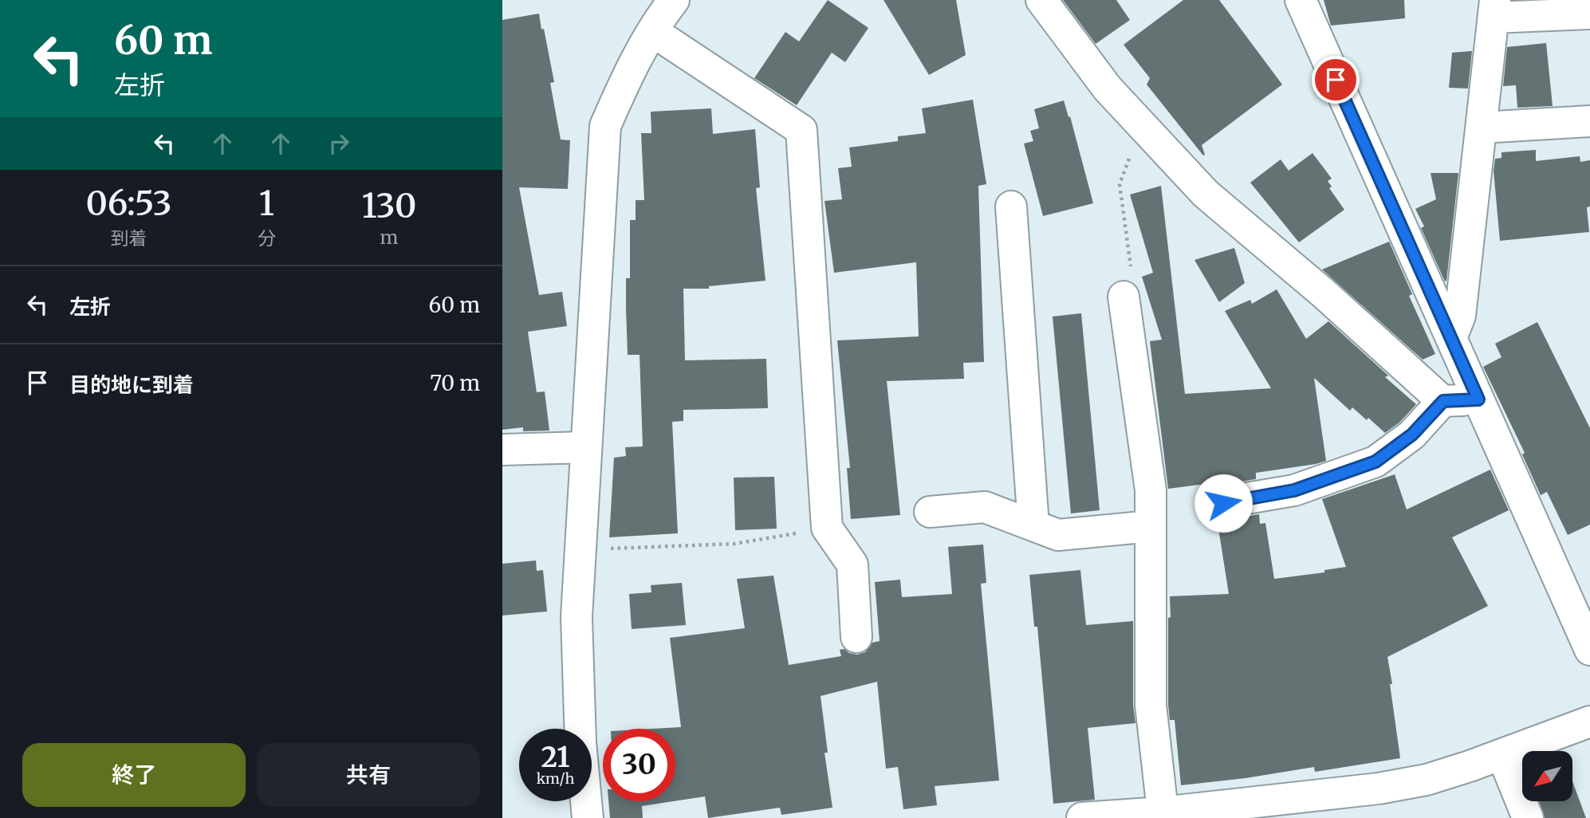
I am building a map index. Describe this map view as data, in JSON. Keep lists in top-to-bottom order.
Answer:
{
  "north": "bottom left",
  "page": {
    "turn": ["60 m", "左折"],
    "eta": [
      "06:53",
      "到着",
      "1",
      "分",
      "130",
      "m"
    ],
    "list": [
      {
        "name": "左折",
        "value": "60 m"
      },
      {
        "name": "目的地に到着",
        "value": "70 m"
      }
    ],
    "speed": "21 km/h",
    "limit": "30",
    "buttons": ["終了", "共有"]
  }
}
